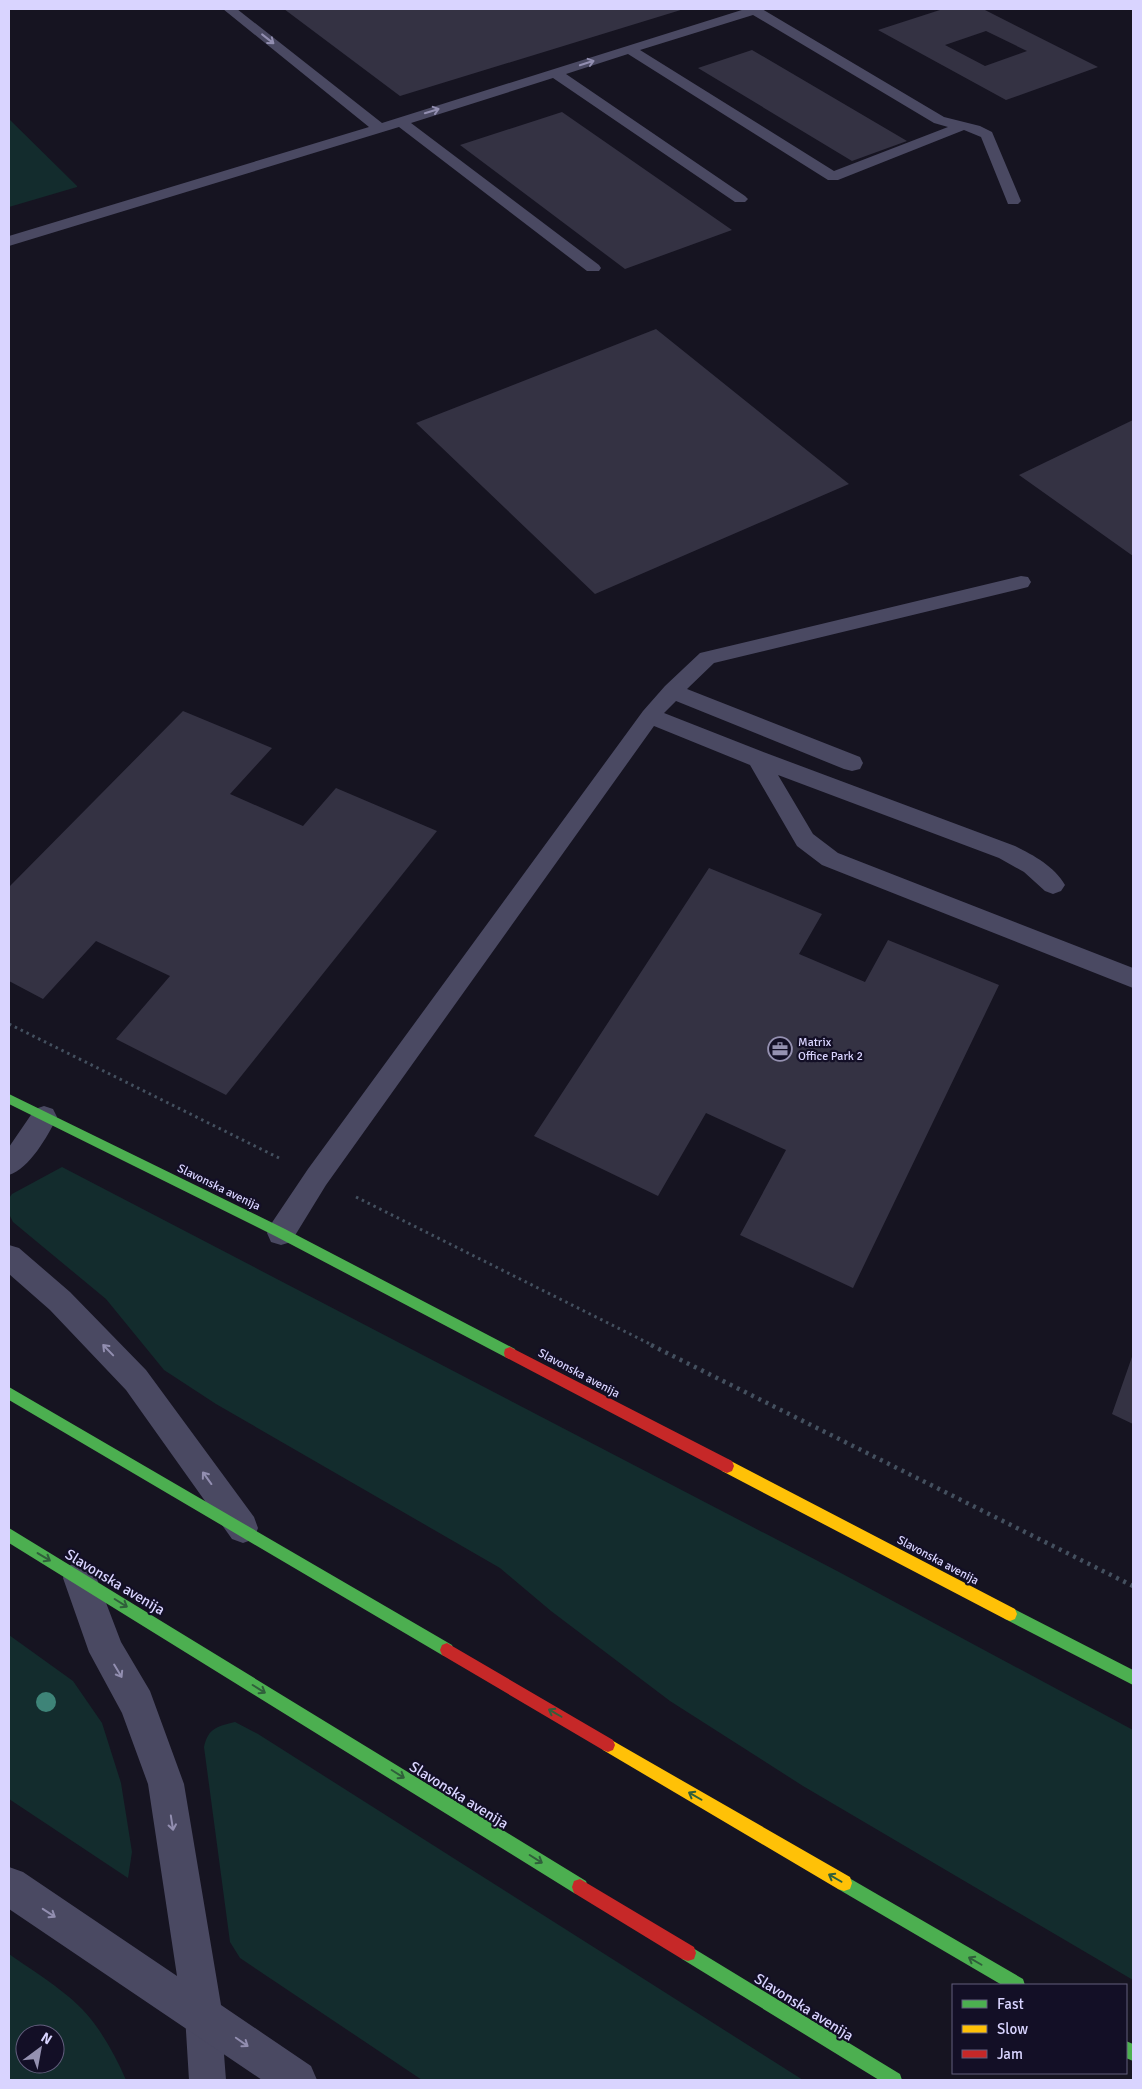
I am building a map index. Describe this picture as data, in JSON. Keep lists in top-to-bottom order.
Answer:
{
  "streets": {
    "main road": ["Slavonska avenija"]
  },
  "one_way": ["Slavonska avenija"],
  "places": {
    "office": ["Matrix Office Park 2"]
  },
  "legend": ["Fast", "Slow", "Jam"],
  "north": "top right"
}
